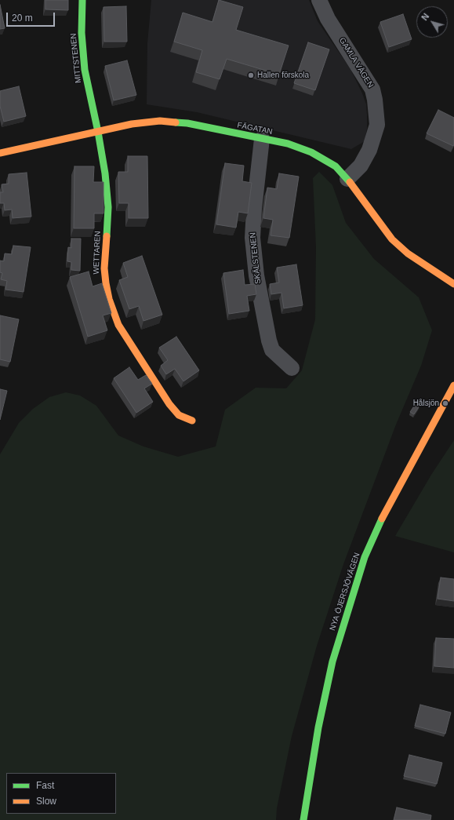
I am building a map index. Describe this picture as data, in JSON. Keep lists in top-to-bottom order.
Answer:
{
  "streets": {
    "street": [
      "MITTSTENEN",
      "GAMLA VÄGEN",
      "FÄGATAN",
      "WETTAREN",
      "SKÄLSTENEN",
      "NYA ÖJERSJÖVÄGEN"
    ]
  },
  "crossings": [
    ["MITTSTENEN", "FÄGATAN"],
    ["MITTSTENEN", "WETTAREN"],
    ["GAMLA VÄGEN", "FÄGATAN"],
    ["FÄGATAN", "WETTAREN"],
    ["FÄGATAN", "SKÄLSTENEN"]
  ],
  "places": ["Hallen förskola", "Hålsjön"],
  "legend": ["Fast", "Slow"],
  "scale_bar": "20 m",
  "north": "top left"
}
